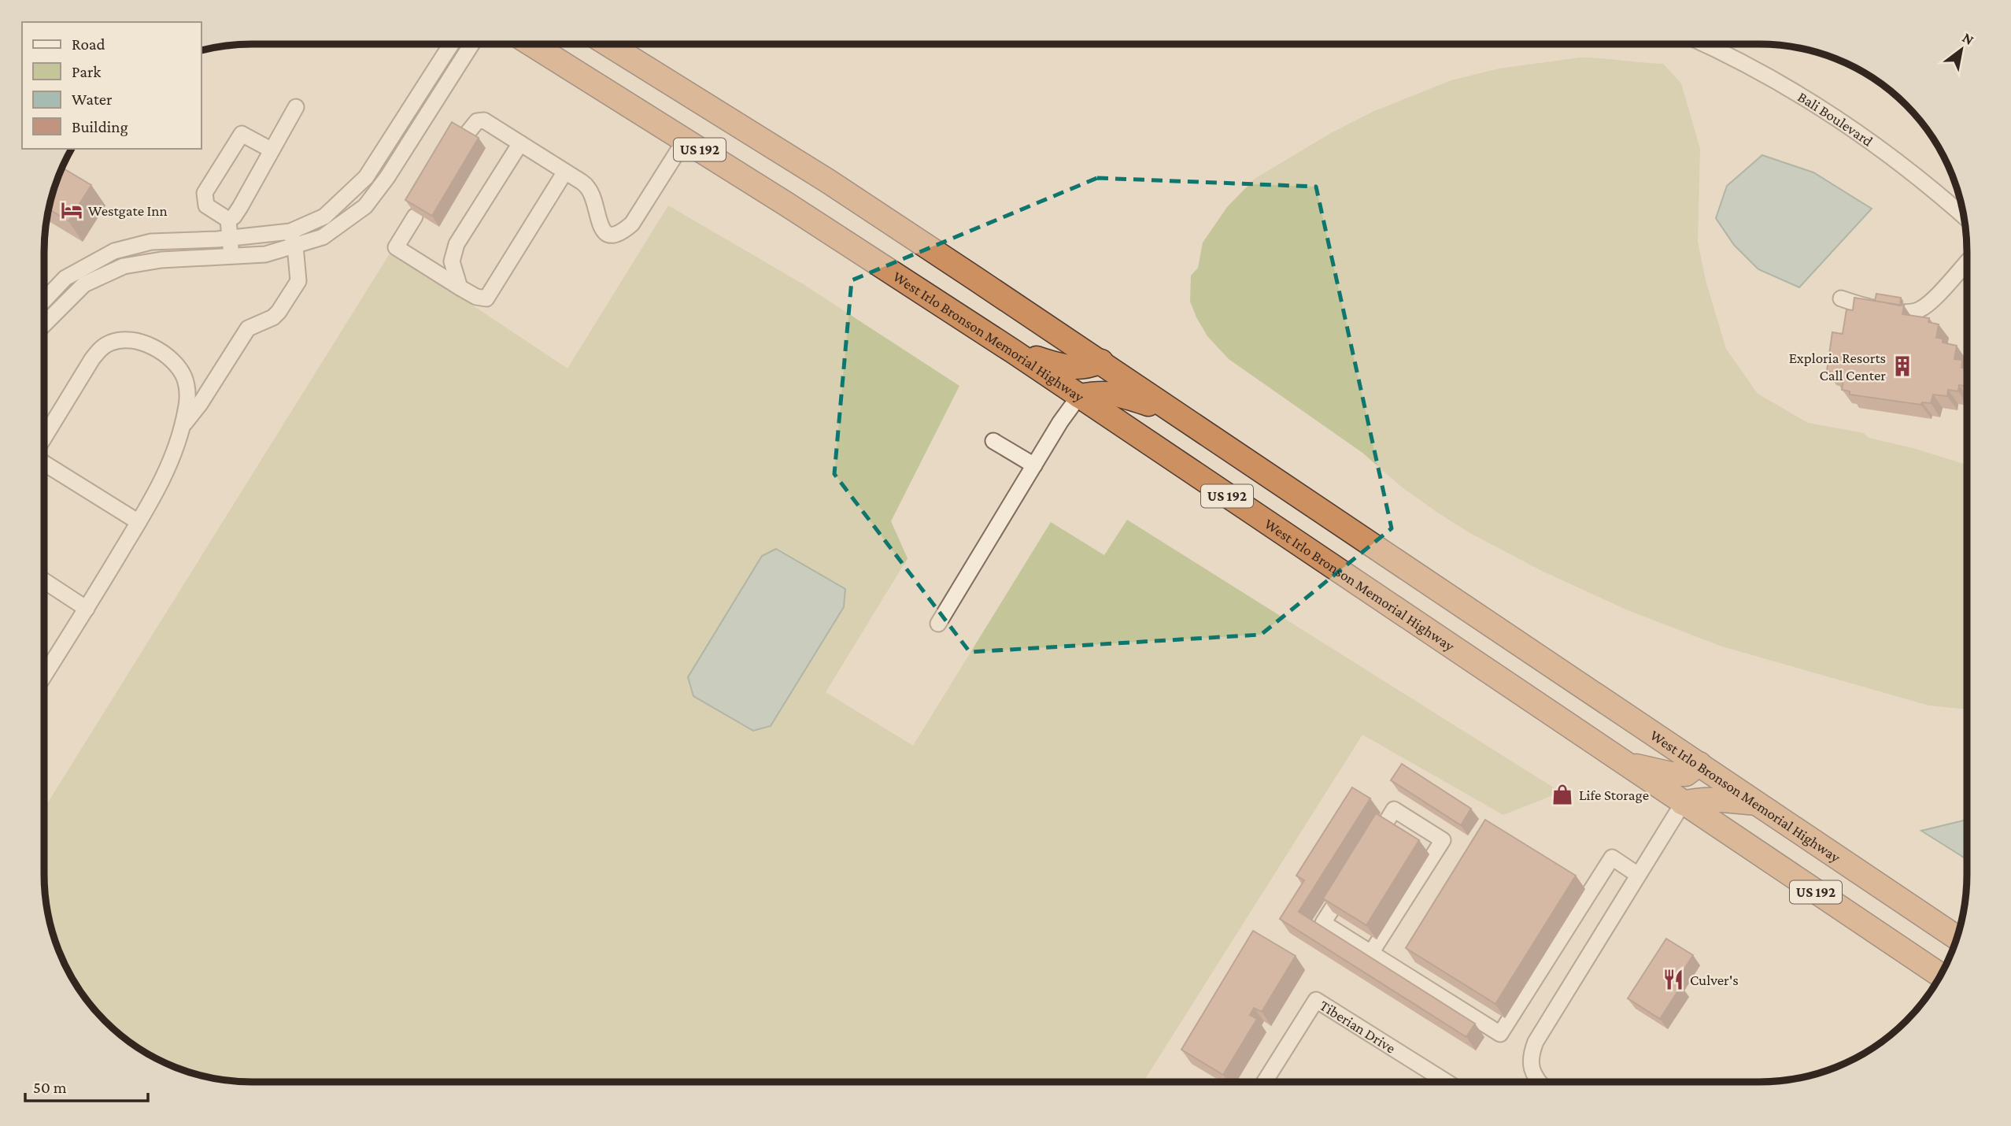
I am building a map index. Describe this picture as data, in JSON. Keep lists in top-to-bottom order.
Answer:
{
  "streets": {
    "highway": ["US 192", "West Irlo Bronson Memorial Highway"],
    "street": ["Bali Boulevard", "Tiberian Drive"]
  },
  "places": {
    "hotel": ["Westgate Inn"],
    "building": ["Exploria Resorts Call Center"],
    "shop": ["Life Storage"],
    "restaurant": ["Culver's"]
  },
  "legend": [
    "Road",
    "Park",
    "Water",
    "Building"
  ],
  "scale_bar": "50 m",
  "north": "top right"
}
